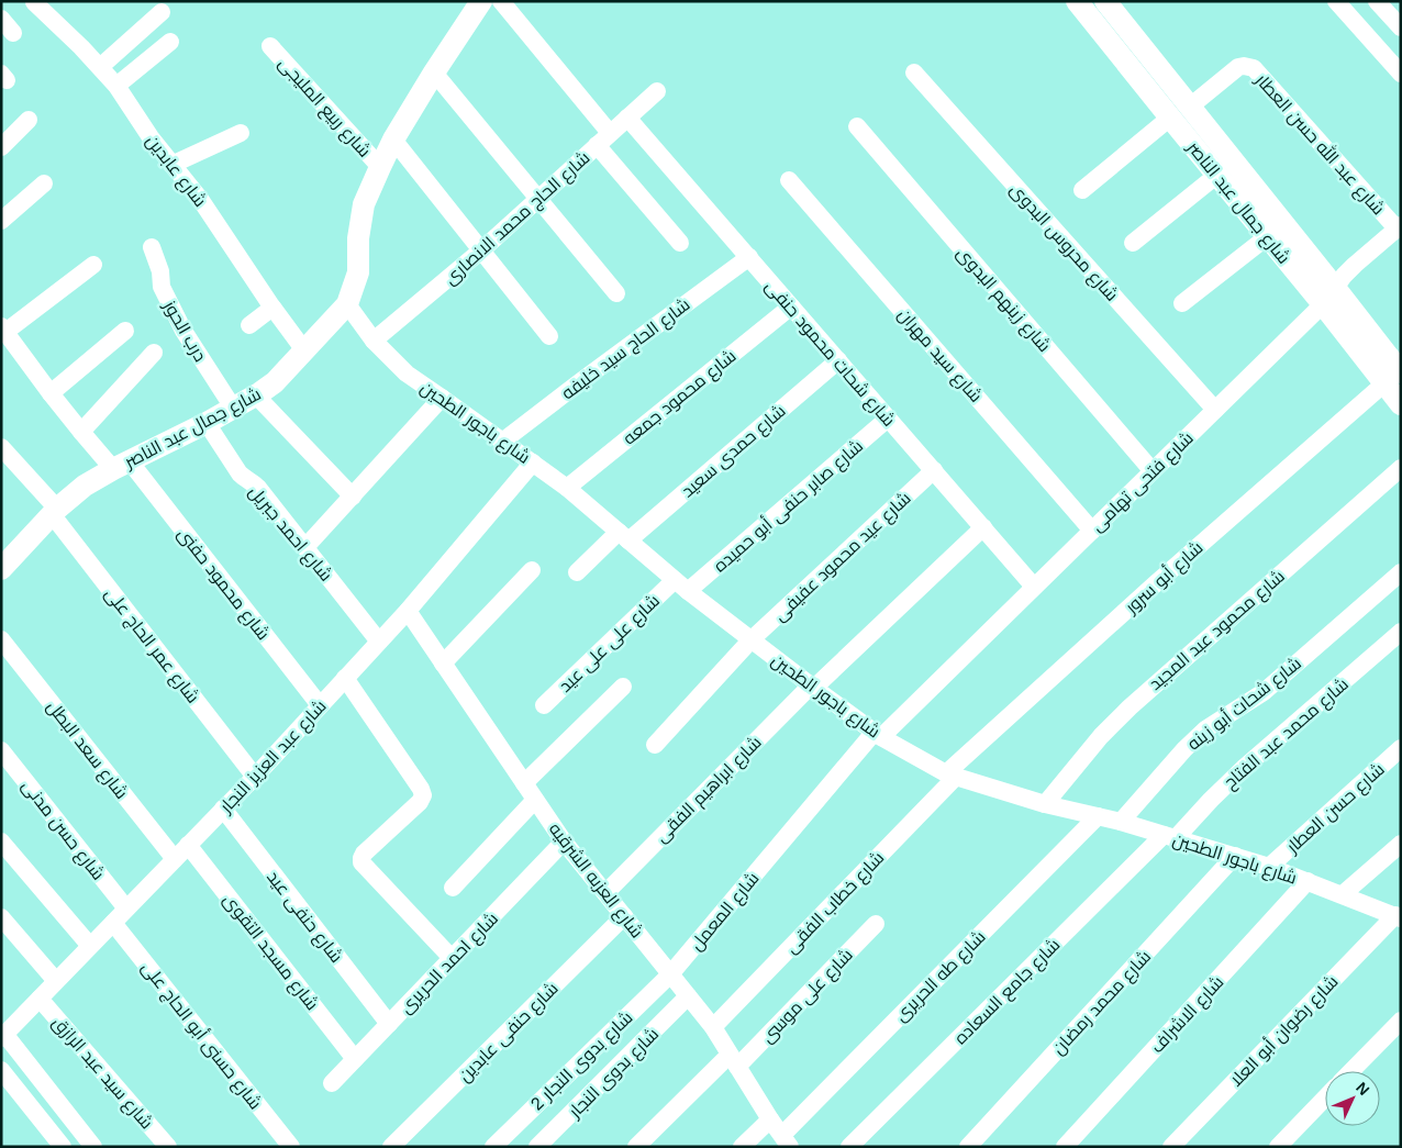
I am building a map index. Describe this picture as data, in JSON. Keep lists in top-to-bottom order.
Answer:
{
  "streets": {
    "street": [
      "شارع ربيع المليجى",
      "شارع عبد الله حسن العطار",
      "شارع عابدين",
      "شارع جمال عبد الناصر",
      "شارع الحاج محمد الانصارى",
      "شارع محروس البدوى",
      "شارع زينهم البدوى",
      "درب الحوز",
      "شارع الحاج سيد خليفه",
      "شارع شحات محمود حنفى",
      "شارع سيد مهران",
      "شارع محمود جمعه",
      "شارع باجور الطحين",
      "شارع حمدى سعيد",
      "شارع فتحى تهامى",
      "شارع صابر حنفى أبو حميده",
      "شارع احمد جبريل",
      "شارع عيد محمود عفيفى",
      "شارع أبو سرور",
      "شارع محمود حفنى",
      "شارع محمود عبد المجيد",
      "شارع على على عيد",
      "شارع عمر الحاج على",
      "شارع شحات أبو زينه",
      "شارع محمد عبد الفتاح",
      "شارع سعد البطل",
      "شارع عبد العزيز النجار",
      "شارع ابراهيم الفقى",
      "شارع حسن العطار",
      "شارع حسن مدنى",
      "شارع العزبه الشرقيه",
      "شارع خطاب الفقى",
      "شارع المعمل",
      "شارع حنفى عيد",
      "شارع مسجد التقوى",
      "شارع احمد الحريرى",
      "شارع طه الحريرى",
      "شارع جامع السعاده",
      "شارع على موسى",
      "شارع محمد رمضان",
      "شارع الاشراف",
      "شارع رضوان أبو العلا",
      "شارع حنفى عابدين",
      "شارع حسنى أبو الحاج على",
      "شارع بدوى النجار 2",
      "شارع سيد عبد الرازق",
      "شارع بدوى النجار"
    ]
  },
  "crossings": [
    ["شارع ربيع المليجى", "شارع جمال عبد الناصر"],
    ["شارع عبد الله حسن العطار", "شارع جمال عبد الناصر"],
    ["شارع عبد الله حسن العطار", "شارع فتحى تهامى"],
    ["شارع عابدين", "شارع جمال عبد الناصر"],
    ["شارع جمال عبد الناصر", "درب الحوز"],
    ["شارع جمال عبد الناصر", "شارع باجور الطحين"],
    ["شارع جمال عبد الناصر", "شارع فتحى تهامى"],
    ["شارع جمال عبد الناصر", "شارع احمد جبريل"],
    ["شارع جمال عبد الناصر", "شارع أبو سرور"],
    ["شارع جمال عبد الناصر", "شارع محمود حفنى"],
    ["شارع جمال عبد الناصر", "شارع عمر الحاج على"],
    ["شارع الحاج محمد الانصارى", "شارع شحات محمود حنفى"],
    ["شارع الحاج محمد الانصارى", "شارع باجور الطحين"],
    ["شارع محروس البدوى", "شارع فتحى تهامى"],
    ["شارع زينهم البدوى", "شارع فتحى تهامى"],
    ["شارع الحاج سيد خليفه", "شارع شحات محمود حنفى"],
    ["شارع الحاج سيد خليفه", "شارع باجور الطحين"],
    ["شارع شحات محمود حنفى", "شارع محمود جمعه"],
    ["شارع شحات محمود حنفى", "شارع حمدى سعيد"],
    ["شارع شحات محمود حنفى", "شارع فتحى تهامى"],
    ["شارع شحات محمود حنفى", "شارع صابر حنفى أبو حميده"],
    ["شارع شحات محمود حنفى", "شارع عيد محمود عفيفى"],
    ["شارع شحات محمود حنفى", "شارع ابراهيم الفقى"],
    ["شارع سيد مهران", "شارع فتحى تهامى"],
    ["شارع محمود جمعه", "شارع باجور الطحين"],
    ["شارع باجور الطحين", "شارع حمدى سعيد"],
    ["شارع باجور الطحين", "شارع فتحى تهامى"],
    ["شارع باجور الطحين", "شارع صابر حنفى أبو حميده"],
    ["شارع باجور الطحين", "شارع عيد محمود عفيفى"],
    ["شارع باجور الطحين", "شارع أبو سرور"],
    ["شارع باجور الطحين", "شارع محمود عبد المجيد"],
    ["شارع باجور الطحين", "شارع على على عيد"],
    ["شارع باجور الطحين", "شارع شحات أبو زينه"],
    ["شارع باجور الطحين", "شارع محمد عبد الفتاح"],
    ["شارع باجور الطحين", "شارع عبد العزيز النجار"],
    ["شارع باجور الطحين", "شارع ابراهيم الفقى"],
    ["شارع باجور الطحين", "شارع حسن العطار"],
    ["شارع باجور الطحين", "شارع خطاب الفقى"],
    ["شارع باجور الطحين", "شارع المعمل"],
    ["شارع باجور الطحين", "شارع طه الحريرى"],
    ["شارع باجور الطحين", "شارع جامع السعاده"],
    ["شارع باجور الطحين", "شارع محمد رمضان"],
    ["شارع باجور الطحين", "شارع الاشراف"],
    ["شارع باجور الطحين", "شارع رضوان أبو العلا"],
    ["شارع فتحى تهامى", "شارع المعمل"],
    ["شارع صابر حنفى أبو حميده", "شارع على على عيد"],
    ["شارع احمد جبريل", "شارع عبد العزيز النجار"],
    ["شارع أبو سرور", "شارع خطاب الفقى"],
    ["شارع محمود حفنى", "شارع عبد العزيز النجار"],
    ["شارع عمر الحاج على", "شارع عبد العزيز النجار"],
    ["شارع محمد عبد الفتاح", "شارع جامع السعاده"],
    ["شارع سعد البطل", "شارع عبد العزيز النجار"],
    ["شارع عبد العزيز النجار", "شارع حسن مدنى"],
    ["شارع عبد العزيز النجار", "شارع العزبه الشرقيه"],
    ["شارع عبد العزيز النجار", "شارع حنفى عيد"],
    ["شارع عبد العزيز النجار", "شارع مسجد التقوى"],
    ["شارع عبد العزيز النجار", "شارع حسنى أبو الحاج على"],
    ["شارع عبد العزيز النجار", "شارع سيد عبد الرازق"],
    ["شارع ابراهيم الفقى", "شارع العزبه الشرقيه"],
    ["شارع العزبه الشرقيه", "شارع خطاب الفقى"],
    ["شارع العزبه الشرقيه", "شارع المعمل"],
    ["شارع العزبه الشرقيه", "شارع احمد الحريرى"],
    ["شارع العزبه الشرقيه", "شارع طه الحريرى"],
    ["شارع العزبه الشرقيه", "شارع على موسى"],
    ["شارع العزبه الشرقيه", "شارع حنفى عابدين"],
    ["شارع العزبه الشرقيه", "شارع بدوى النجار 2"],
    ["شارع العزبه الشرقيه", "شارع بدوى النجار"],
    ["شارع المعمل", "شارع بدوى النجار 2"],
    ["شارع حنفى عيد", "شارع احمد الحريرى"],
    ["شارع مسجد التقوى", "شارع احمد الحريرى"]
  ],
  "north": "top right"
}
